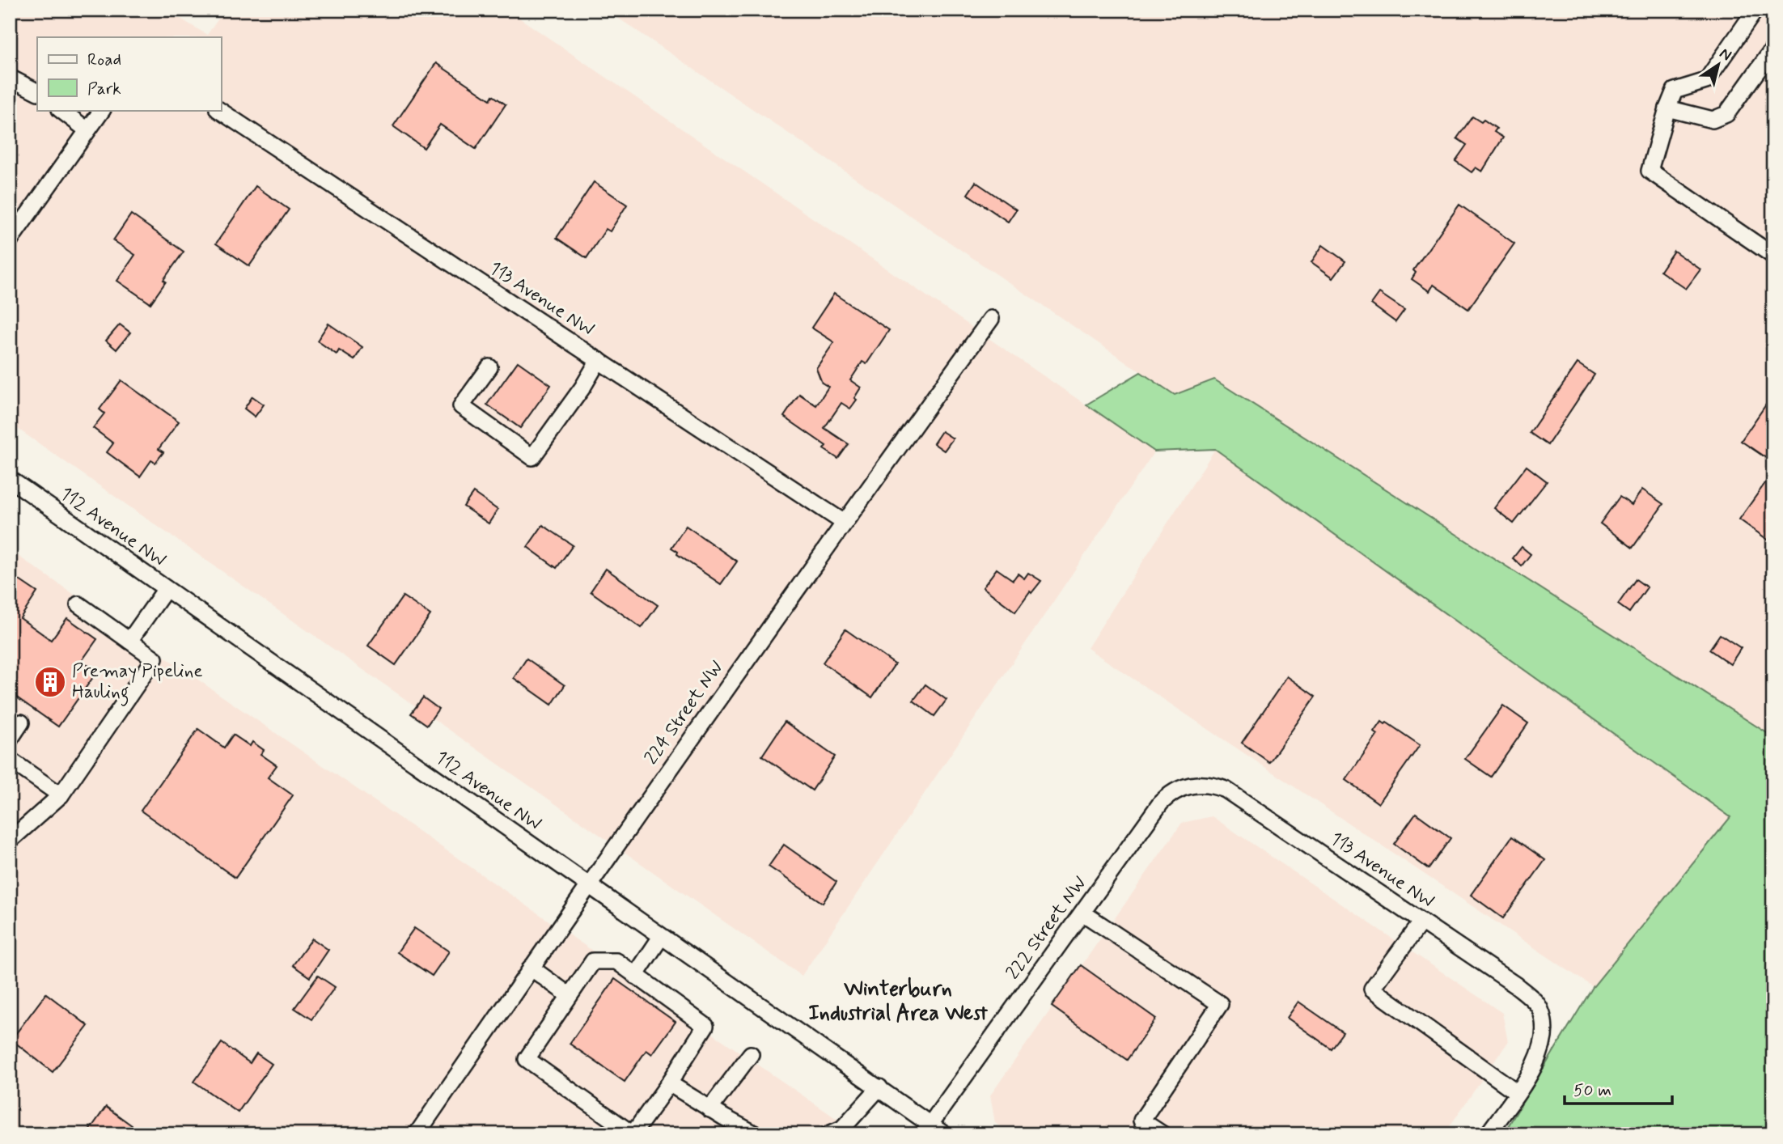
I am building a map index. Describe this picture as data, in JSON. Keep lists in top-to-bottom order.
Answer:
{
  "streets": {
    "street": [
      "113 Avenue NW",
      "112 Avenue NW",
      "224 Street NW",
      "222 Street NW"
    ]
  },
  "crossings": [
    ["113 Avenue NW", "224 Street NW"],
    ["113 Avenue NW", "222 Street NW"],
    ["112 Avenue NW", "224 Street NW"],
    ["112 Avenue NW", "222 Street NW"]
  ],
  "districts": ["Winterburn Industrial Area West"],
  "places": {
    "building": ["Premay Pipeline Hauling"]
  },
  "legend": ["Road", "Park"],
  "scale_bar": "50 m",
  "north": "top right"
}
